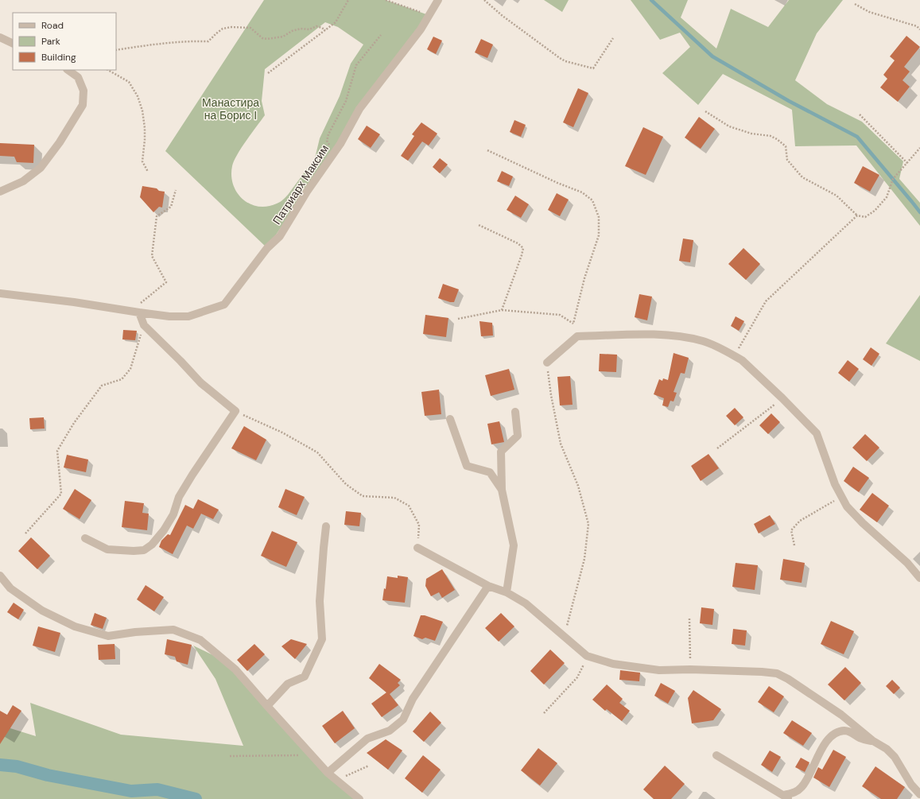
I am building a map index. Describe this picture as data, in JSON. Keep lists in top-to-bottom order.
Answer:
{
  "streets": {
    "street": ["Патриарх Максим"]
  },
  "parks": ["Манастира на Борис І"],
  "legend": ["Road", "Park", "Building"]
}
